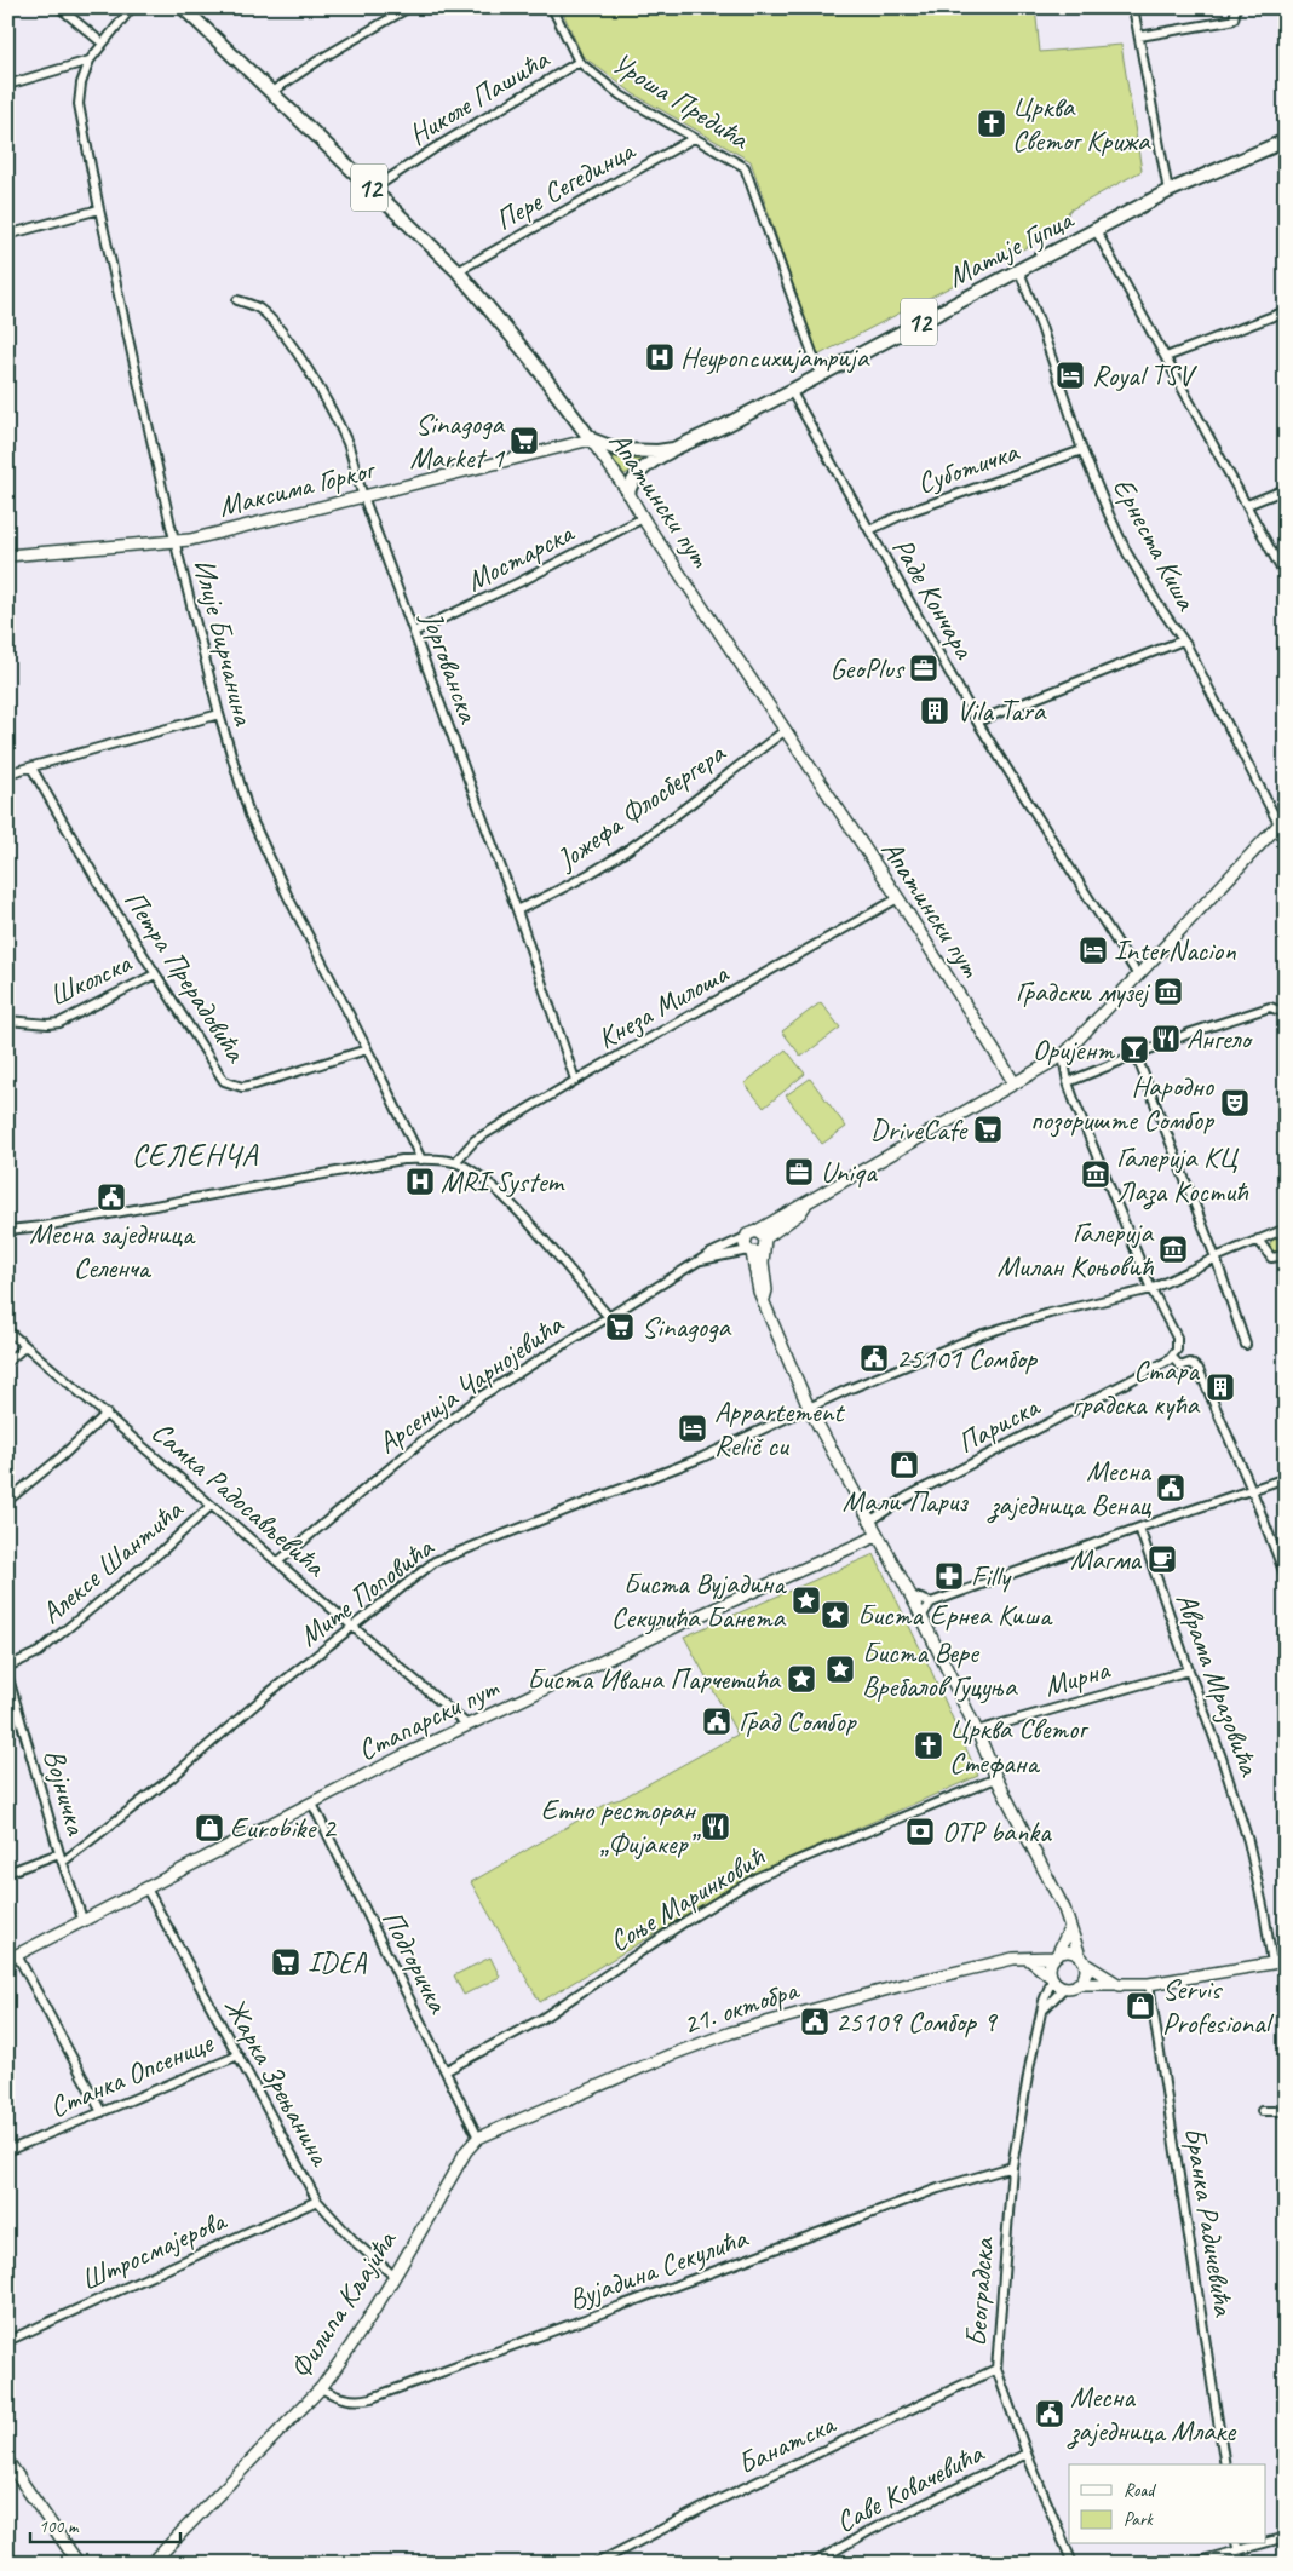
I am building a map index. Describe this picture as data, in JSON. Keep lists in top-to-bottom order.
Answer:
{
  "streets": {
    "main road": [
      "12",
      "Матије Гупца",
      "Максима Горког",
      "Апатински пут",
      "Стапарски пут",
      "21. октобра",
      "Филипа Кљајића"
    ],
    "street": [
      "Николе Пашића",
      "Уроша Предића",
      "Пере Сегединца",
      "Суботичка",
      "Ернеста Киша",
      "Мостарска",
      "Раде Кончара",
      "Илије Бирчанина",
      "Јоргованска",
      "Јожефа Флосбергера",
      "Петра Прерадовића",
      "Школска",
      "Кнеза Милоша",
      "Арсенија Чарнојевића",
      "Париска",
      "Самка Радосављевића",
      "Алексе Шантића",
      "Мите Поповића",
      "Мирна",
      "Аврама Мразовића",
      "Војничка",
      "Соње Маринковић",
      "Подгоричка",
      "Станка Опсенице",
      "Жарка Зрењанина",
      "Бранка Радичевића",
      "Штросмајерова",
      "Вујадина Секулића",
      "Београдска",
      "Банатска",
      "Саве Ковачевића"
    ]
  },
  "crossings": [
    ["Николе Пашића", "Уроша Предића"],
    ["Николе Пашића", "Апатински пут"],
    ["Уроша Предића", "Пере Сегединца"],
    ["Уроша Предића", "Матије Гупца"],
    ["Пере Сегединца", "Апатински пут"],
    ["Матије Гупца", "Максима Горког"],
    ["Матије Гупца", "Апатински пут"],
    ["Матије Гупца", "Ернеста Киша"],
    ["Матије Гупца", "Раде Кончара"],
    ["Суботичка", "Ернеста Киша"],
    ["Суботичка", "Раде Кончара"],
    ["Максима Горког", "Апатински пут"],
    ["Максима Горког", "Илије Бирчанина"],
    ["Максима Горког", "Јоргованска"],
    ["Апатински пут", "Мостарска"],
    ["Апатински пут", "Јожефа Флосбергера"],
    ["Апатински пут", "Кнеза Милоша"],
    ["Мостарска", "Јоргованска"],
    ["Илије Бирчанина", "Петра Прерадовића"],
    ["Јоргованска", "Јожефа Флосбергера"],
    ["Јоргованска", "Кнеза Милоша"],
    ["Петра Прерадовића", "Школска"],
    ["Арсенија Чарнојевића", "Самка Радосављевића"],
    ["Париска", "Мите Поповића"],
    ["Самка Радосављевића", "Алексе Шантића"],
    ["Самка Радосављевића", "Мите Поповића"],
    ["Самка Радосављевића", "Стапарски пут"],
    ["Мите Поповића", "Војничка"],
    ["Мирна", "Аврама Мразовића"],
    ["Стапарски пут", "Војничка"],
    ["Стапарски пут", "Подгоричка"],
    ["Стапарски пут", "Жарка Зрењанина"],
    ["Соње Маринковић", "Подгоричка"],
    ["Подгоричка", "21. октобра"],
    ["Подгоричка", "Филипа Кљајића"],
    ["21. октобра", "Београдска"],
    ["21. октобра", "Филипа Кљајића"],
    ["Станка Опсенице", "Жарка Зрењанина"],
    ["Жарка Зрењанина", "Штросмајерова"],
    ["Жарка Зрењанина", "Филипа Кљајића"],
    ["Вујадина Секулића", "Београдска"],
    ["Вујадина Секулића", "Филипа Кљајића"],
    ["Београдска", "Банатска"],
    ["Београдска", "Саве Ковачевића"]
  ],
  "districts": ["СЕЛЕНЧА"],
  "places": {
    "church": ["Црква Светог Крижа", "Црква Светог Стефана"],
    "hospital": ["Неуропсихијатрија", "MRI System"],
    "hotel": ["Royal TSV", "InterNacion", "Appartement Relič cu"],
    "supermarket": [
      "Sinagoga Market 1",
      "DriveCafe",
      "Sinagoga",
      "IDEA"
    ],
    "office": ["GeoPlus", "Uniqa"],
    "building": ["Vila Tara", "Стара градска кућа"],
    "museum": ["Градски музеј", "Галерија КЦ Лаза Костић", "Галерија Милан Коњовић"],
    "restaurant": ["Ангело", "Етно ресторан „Фијакер”"],
    "bar": ["Оријент"],
    "theatre": ["Народно позориште Сомбор"],
    "public building": [
      "Месна заједница Селенча",
      "25101 Сомбор",
      "Месна заједница Венац",
      "Град Сомбор",
      "25109 Сомбор 9",
      "Месна заједница Млаке"
    ],
    "shop": ["Мали Париз", "Eurobike 2", "Servis Profesional"],
    "cafe": ["Магма"],
    "pharmacy": ["Filly"],
    "place": [
      "Биста Вујадина Секулића Банета",
      "Биста Ернеа Киша",
      "Биста Вере Вребалов Гуцуња",
      "Биста Ивана Парчетића"
    ],
    "bank": ["OTP banka"]
  },
  "legend": ["Road", "Park"],
  "scale_bar": "100 m"
}
